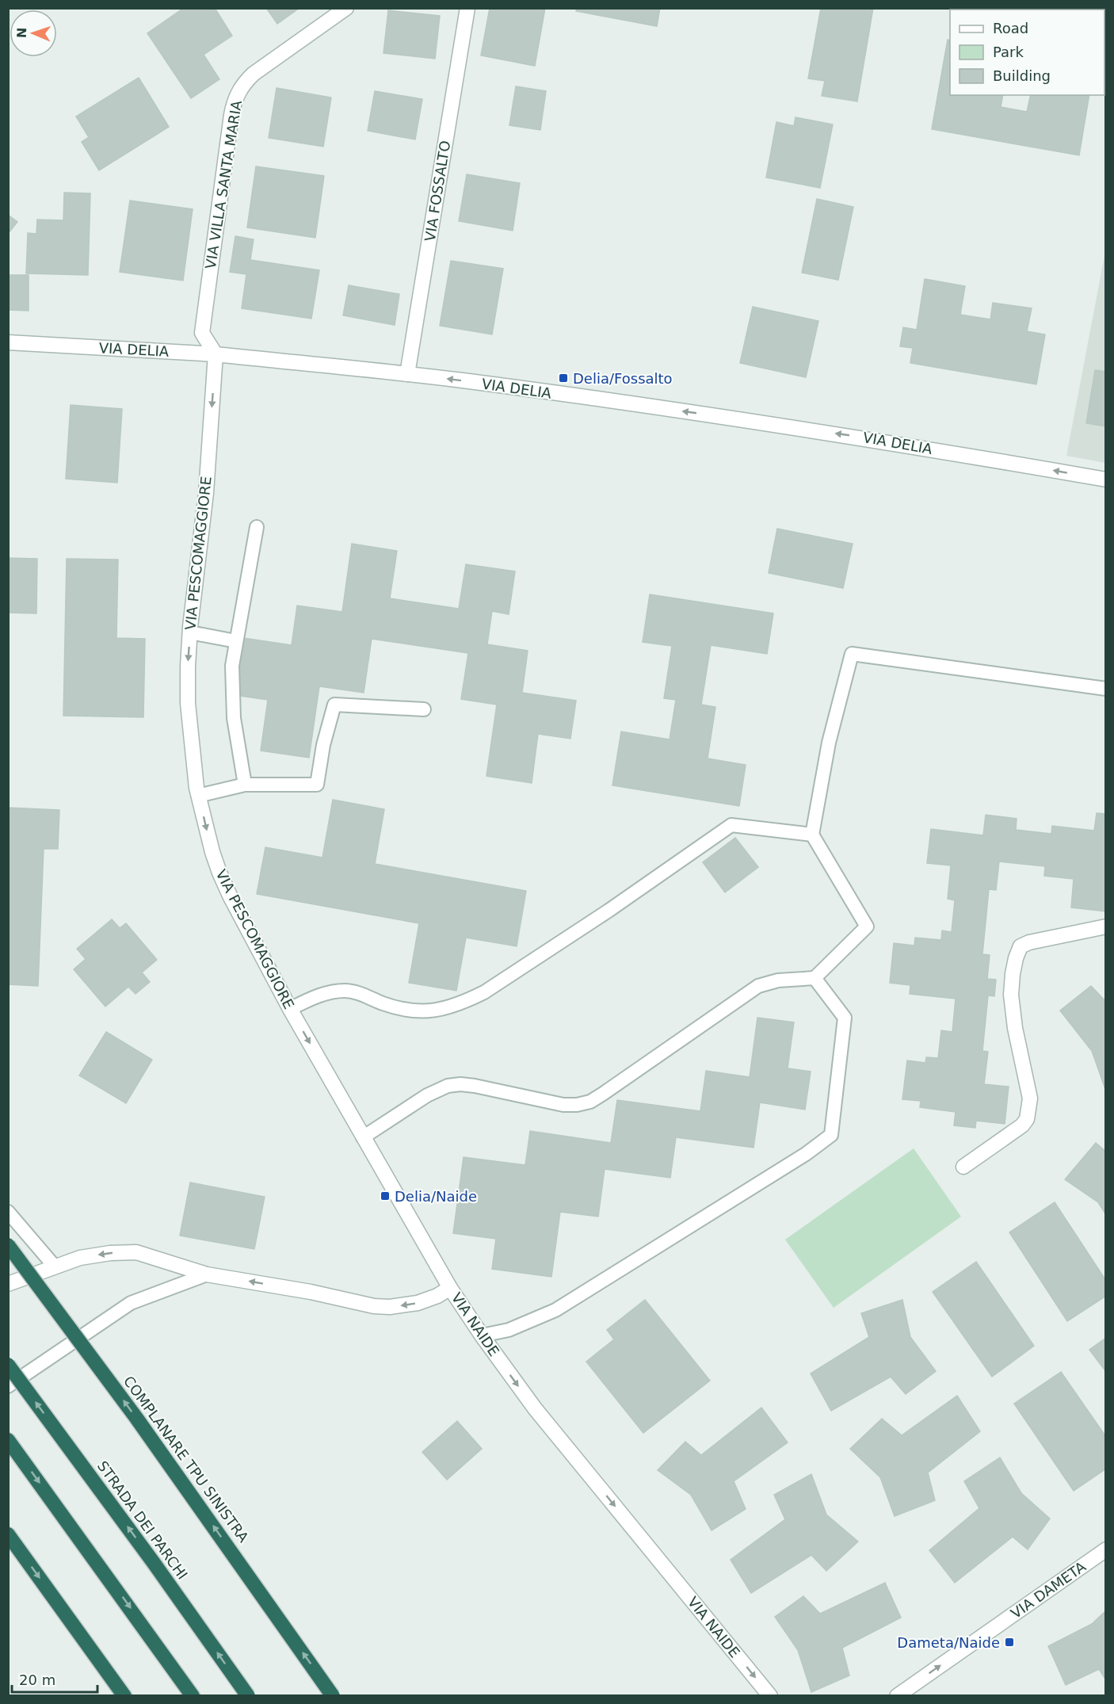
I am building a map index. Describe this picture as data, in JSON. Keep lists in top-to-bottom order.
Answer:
{
  "streets": {
    "highway": ["COMPLANARE TPU SINISTRA", "STRADA DEI PARCHI"],
    "street": [
      "VIA VILLA SANTA MARIA",
      "VIA FOSSALTO",
      "VIA DELIA",
      "VIA PESCOMAGGIORE",
      "VIA NAIDE",
      "VIA DAMETA"
    ]
  },
  "crossings": [
    ["VIA VILLA SANTA MARIA", "VIA DELIA"],
    ["VIA VILLA SANTA MARIA", "VIA PESCOMAGGIORE"],
    ["VIA FOSSALTO", "VIA DELIA"],
    ["VIA DELIA", "VIA PESCOMAGGIORE"],
    ["VIA PESCOMAGGIORE", "VIA NAIDE"]
  ],
  "one_way": ["VIA DELIA", "VIA PESCOMAGGIORE", "VIA DAMETA"],
  "places": {
    "transit": ["Delia/Fossalto", "Delia/Naide", "Dameta/Naide"]
  },
  "legend": ["Road", "Park", "Building"],
  "scale_bar": "20 m",
  "north": "left"
}
